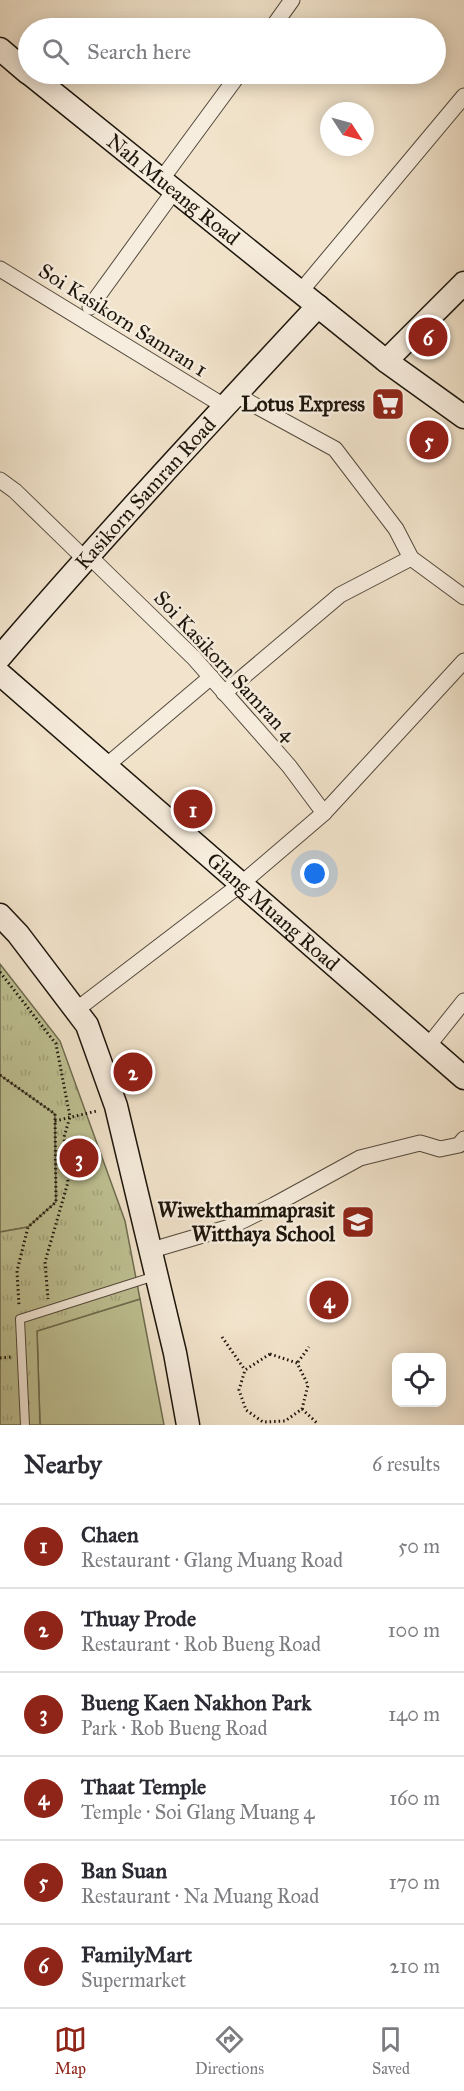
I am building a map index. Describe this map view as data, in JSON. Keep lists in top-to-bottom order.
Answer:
{
  "streets": {
    "street": [
      "Nah Mueang Road",
      "Soi Kasikorn Samran 1",
      "Kasikorn Samran Road",
      "Soi Kasikorn Samran 4",
      "Glang Muang Road"
    ]
  },
  "crossings": [
    ["Nah Mueang Road", "Kasikorn Samran Road"],
    ["Soi Kasikorn Samran 1", "Kasikorn Samran Road"],
    ["Kasikorn Samran Road", "Soi Kasikorn Samran 4"]
  ],
  "places": {
    "supermarket": ["Lotus Express"],
    "school or university": ["Wiwekthammaprasit Witthaya School"]
  },
  "north": "bottom right",
  "page": {
    "search": "Search here",
    "pins": [
      "6",
      "5",
      "1",
      "2",
      "3",
      "4"
    ],
    "heading": ["Nearby", "6 results"],
    "list": [
      {
        "mark": "1",
        "name": "Chaen",
        "note": "Restaurant · Glang Muang Road",
        "value": "50 m"
      },
      {
        "mark": "2",
        "name": "Thuay Prode",
        "note": "Restaurant · Rob Bueng Road",
        "value": "100 m"
      },
      {
        "mark": "3",
        "name": "Bueng Kaen Nakhon Park",
        "note": "Park · Rob Bueng Road",
        "value": "140 m"
      },
      {
        "mark": "4",
        "name": "Thaat Temple",
        "note": "Temple · Soi Glang Muang 4",
        "value": "160 m"
      },
      {
        "mark": "5",
        "name": "Ban Suan",
        "note": "Restaurant · Na Muang Road",
        "value": "170 m"
      },
      {
        "mark": "6",
        "name": "FamilyMart",
        "note": "Supermarket",
        "value": "210 m"
      }
    ],
    "nav": ["Map", "Directions", "Saved"]
  }
}
